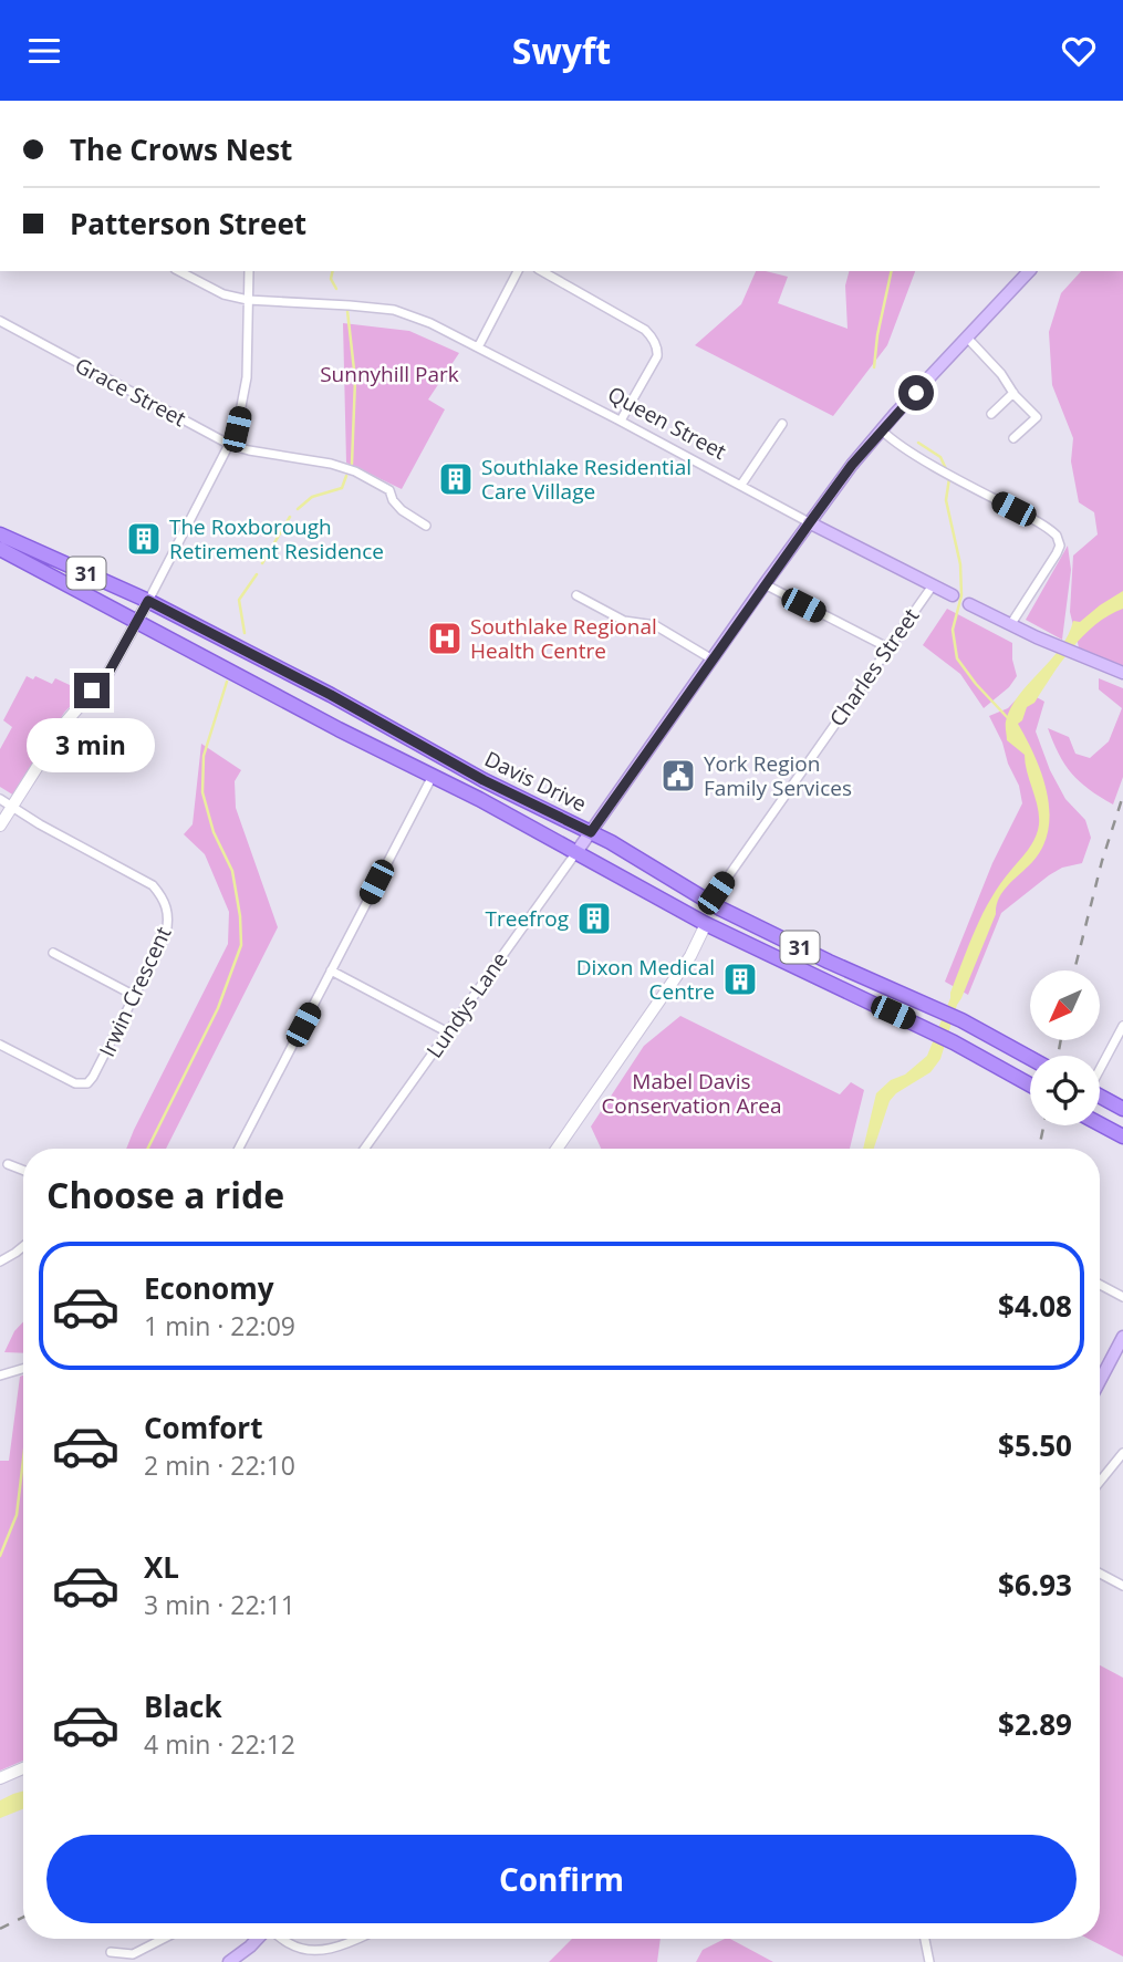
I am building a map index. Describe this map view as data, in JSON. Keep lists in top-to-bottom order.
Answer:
{
  "streets": {
    "main road": ["Queen Street", "31", "Davis Drive"],
    "street": [
      "Grace Street",
      "Charles Street",
      "Irwin Crescent",
      "Lundys Lane"
    ]
  },
  "crossings": [
    ["Queen Street", "Charles Street"],
    ["Charles Street", "Davis Drive"],
    ["Davis Drive", "Lundys Lane"]
  ],
  "parks": ["Sunnyhill Park", "Mabel Davis Conservation Area"],
  "places": {
    "building": [
      "Southlake Residential Care Village",
      "The Roxborough Retirement Residence",
      "Treefrog",
      "Dixon Medical Centre"
    ],
    "hospital": ["Southlake Regional Health Centre"],
    "public building": ["York Region Family Services"]
  },
  "north": "bottom left",
  "page": {
    "header": "Swyft",
    "banner": ["The Crows Nest", "Patterson Street"],
    "bubble": "3 min",
    "heading": "Choose a ride",
    "list": [
      {
        "name": "Economy",
        "note": "1 min · 22:09",
        "value": "$4.08"
      },
      {
        "name": "Comfort",
        "note": "2 min · 22:10",
        "value": "$5.50"
      },
      {
        "name": "XL",
        "note": "3 min · 22:11",
        "value": "$6.93"
      },
      {
        "name": "Black",
        "note": "4 min · 22:12",
        "value": "$2.89"
      }
    ],
    "buttons": "Confirm"
  }
}
